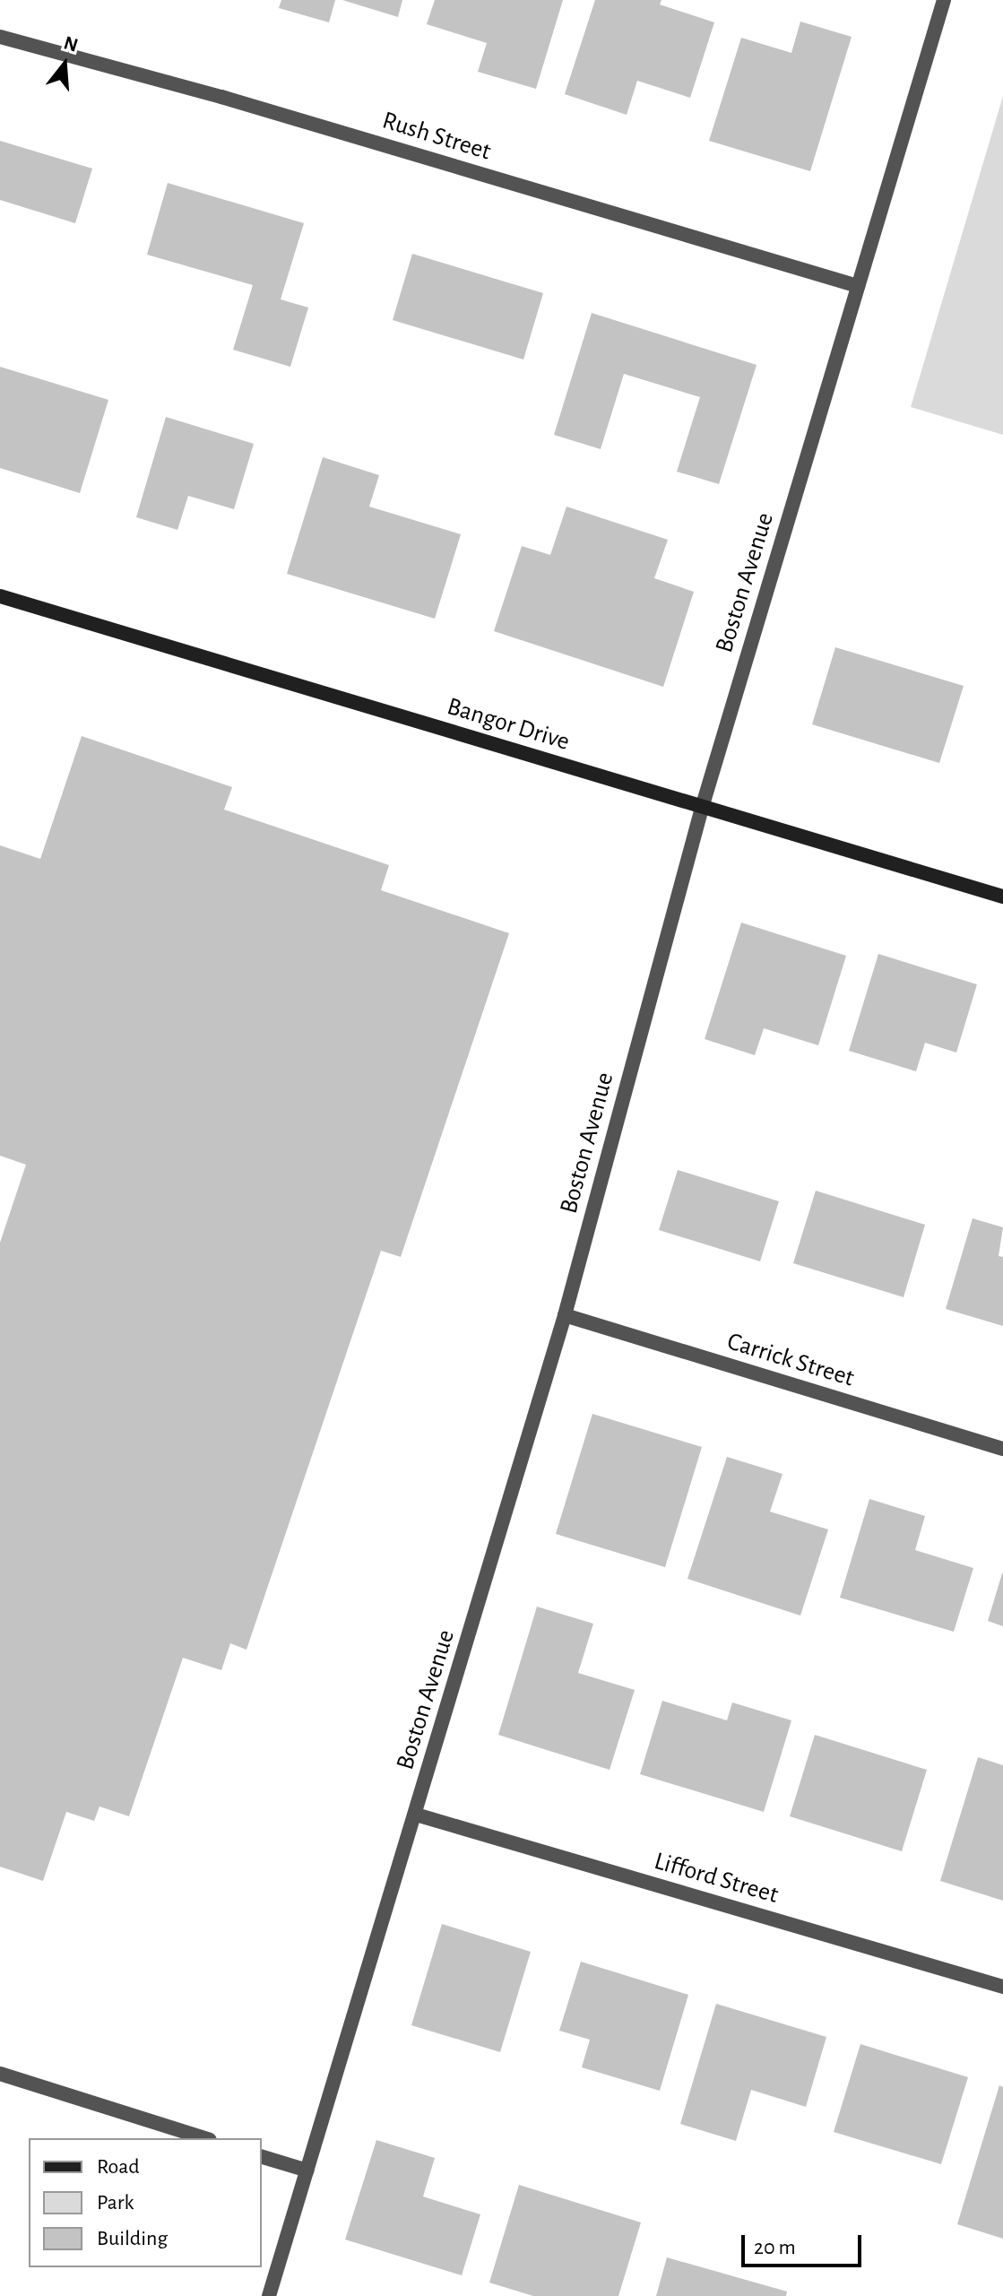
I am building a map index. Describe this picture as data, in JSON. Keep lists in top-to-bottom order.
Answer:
{
  "streets": {
    "street": [
      "Rush Street",
      "Boston Avenue",
      "Bangor Drive",
      "Carrick Street",
      "Lifford Street"
    ]
  },
  "crossings": [
    ["Rush Street", "Boston Avenue"],
    ["Boston Avenue", "Bangor Drive"],
    ["Boston Avenue", "Carrick Street"],
    ["Boston Avenue", "Lifford Street"]
  ],
  "legend": ["Road", "Park", "Building"],
  "scale_bar": "20 m",
  "north": "top"
}
